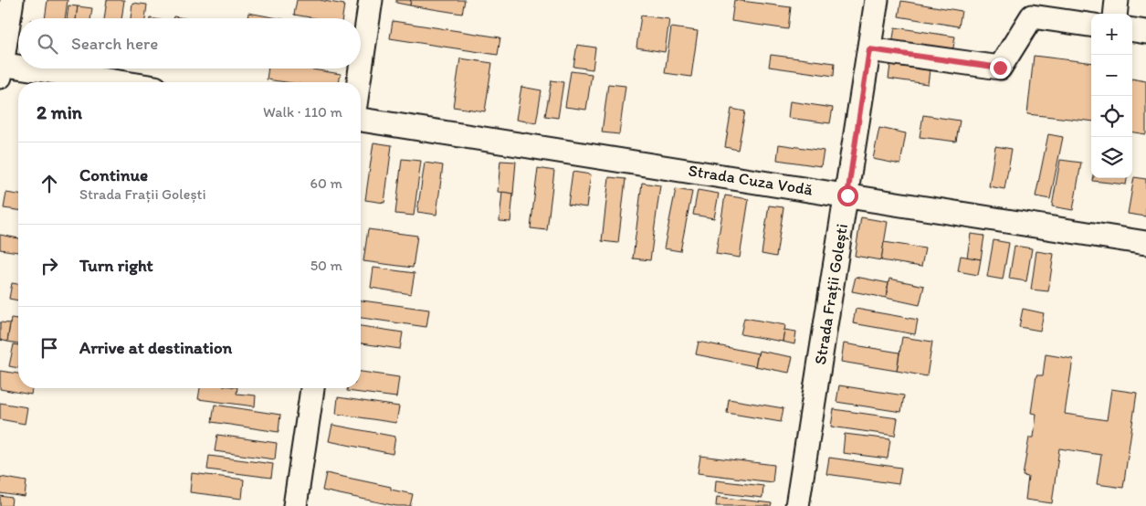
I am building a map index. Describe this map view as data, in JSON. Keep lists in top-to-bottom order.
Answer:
{
  "streets": {
    "street": ["Strada Cuza Vodă", "Strada Frații Golești"]
  },
  "crossings": [
    ["Strada Cuza Vodă", "Strada Frații Golești"]
  ],
  "page": {
    "map_buttons": ["+", "−"],
    "search": "Search here",
    "heading": ["2 min", "Walk · 110 m"],
    "list": [
      ["Continue", "Strada Frații Golești", "60 m"],
      ["Turn right", "50 m"],
      "Arrive at destination"
    ]
  }
}
